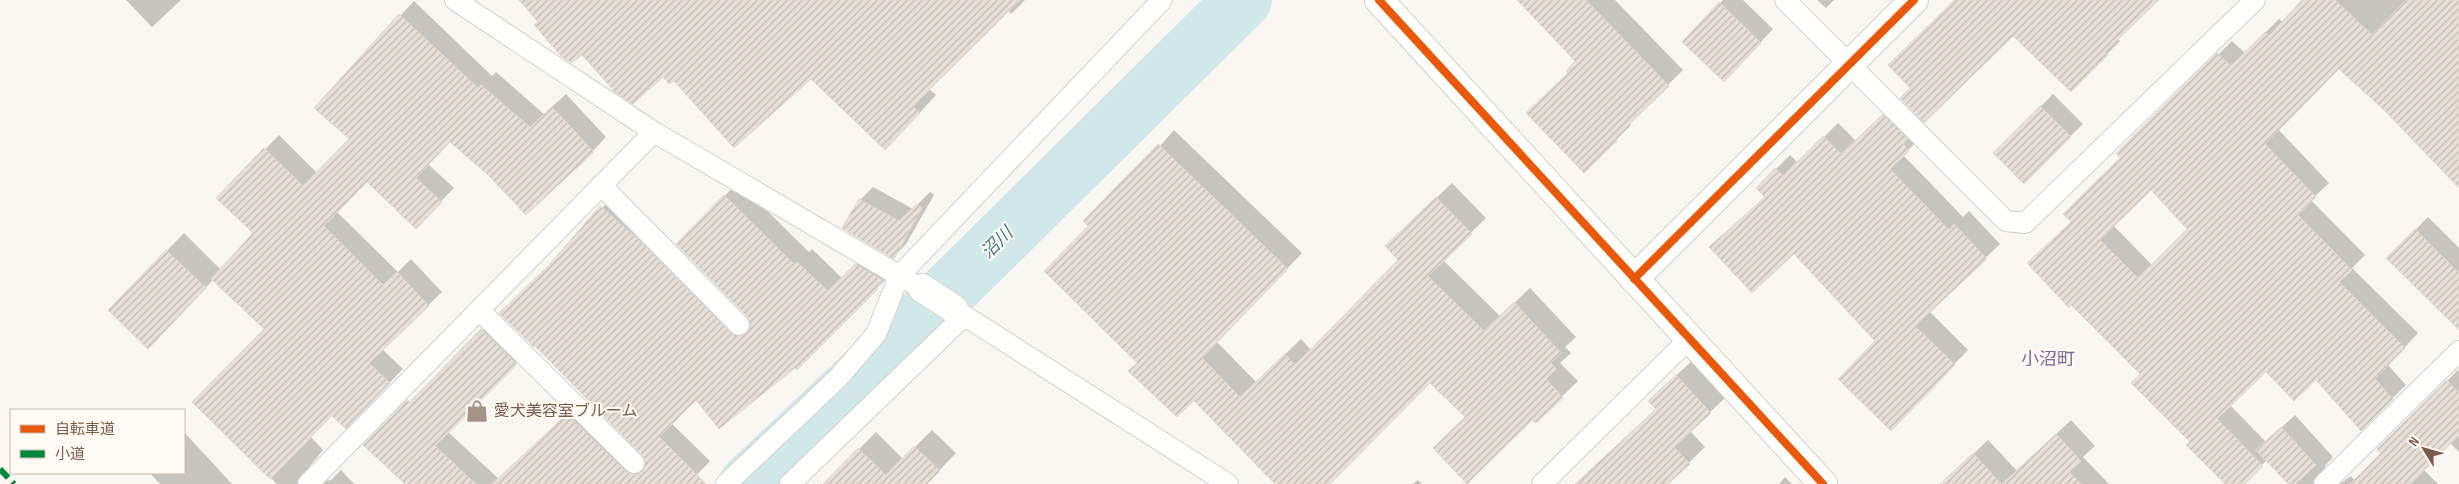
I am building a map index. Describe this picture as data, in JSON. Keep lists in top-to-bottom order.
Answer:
{
  "districts": ["小沼町"],
  "water": ["沼川"],
  "places": {
    "shop": ["愛犬美容室ブルーム"]
  },
  "legend": ["自転車道", "小道"],
  "north": "top left"
}
